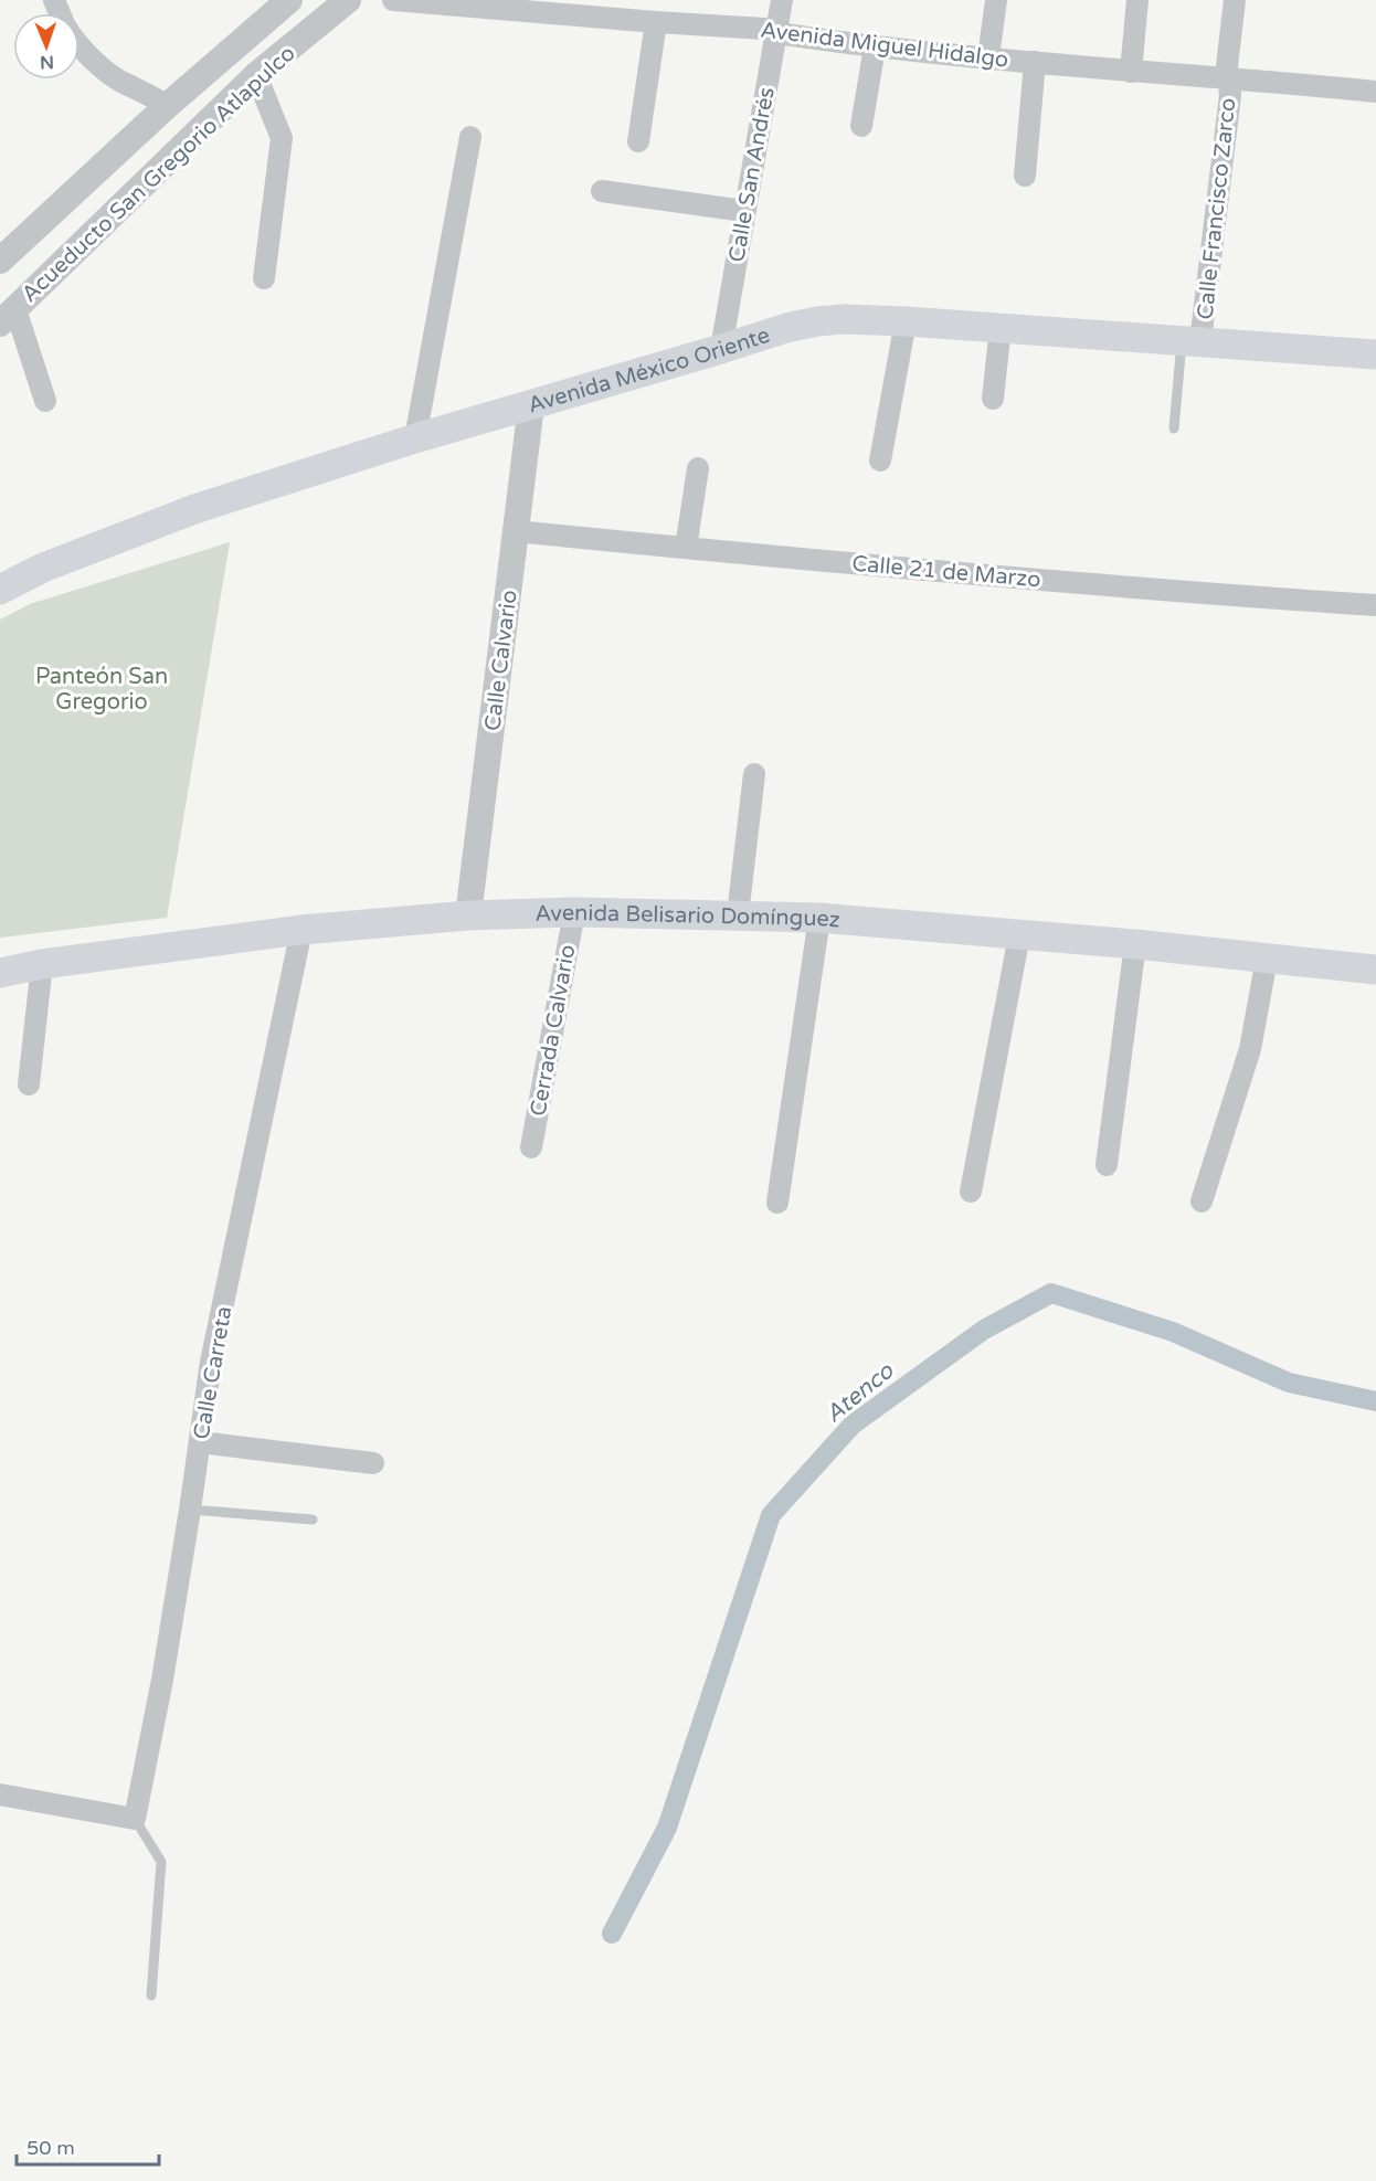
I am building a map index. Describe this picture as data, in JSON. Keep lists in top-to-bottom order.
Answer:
{
  "streets": {
    "main road": ["Avenida México Oriente", "Avenida Belisario Domínguez"],
    "street": [
      "Avenida Miguel Hidalgo",
      "Acueducto San Gregorio Atlapulco",
      "Calle San Andrés",
      "Calle Francisco Zarco",
      "Calle 21 de Marzo",
      "Calle Calvario",
      "Cerrada Calvario",
      "Calle Carreta"
    ]
  },
  "crossings": [
    ["Avenida Miguel Hidalgo", "Calle San Andrés"],
    ["Avenida Miguel Hidalgo", "Calle Francisco Zarco"],
    ["Calle San Andrés", "Avenida México Oriente"],
    ["Calle Francisco Zarco", "Avenida México Oriente"],
    ["Avenida México Oriente", "Calle Calvario"],
    ["Calle 21 de Marzo", "Calle Calvario"],
    ["Calle Calvario", "Avenida Belisario Domínguez"],
    ["Avenida Belisario Domínguez", "Cerrada Calvario"],
    ["Avenida Belisario Domínguez", "Calle Carreta"]
  ],
  "water": ["Atenco"],
  "parks": ["Panteón San Gregorio"],
  "scale_bar": "50 m",
  "north": "bottom"
}
